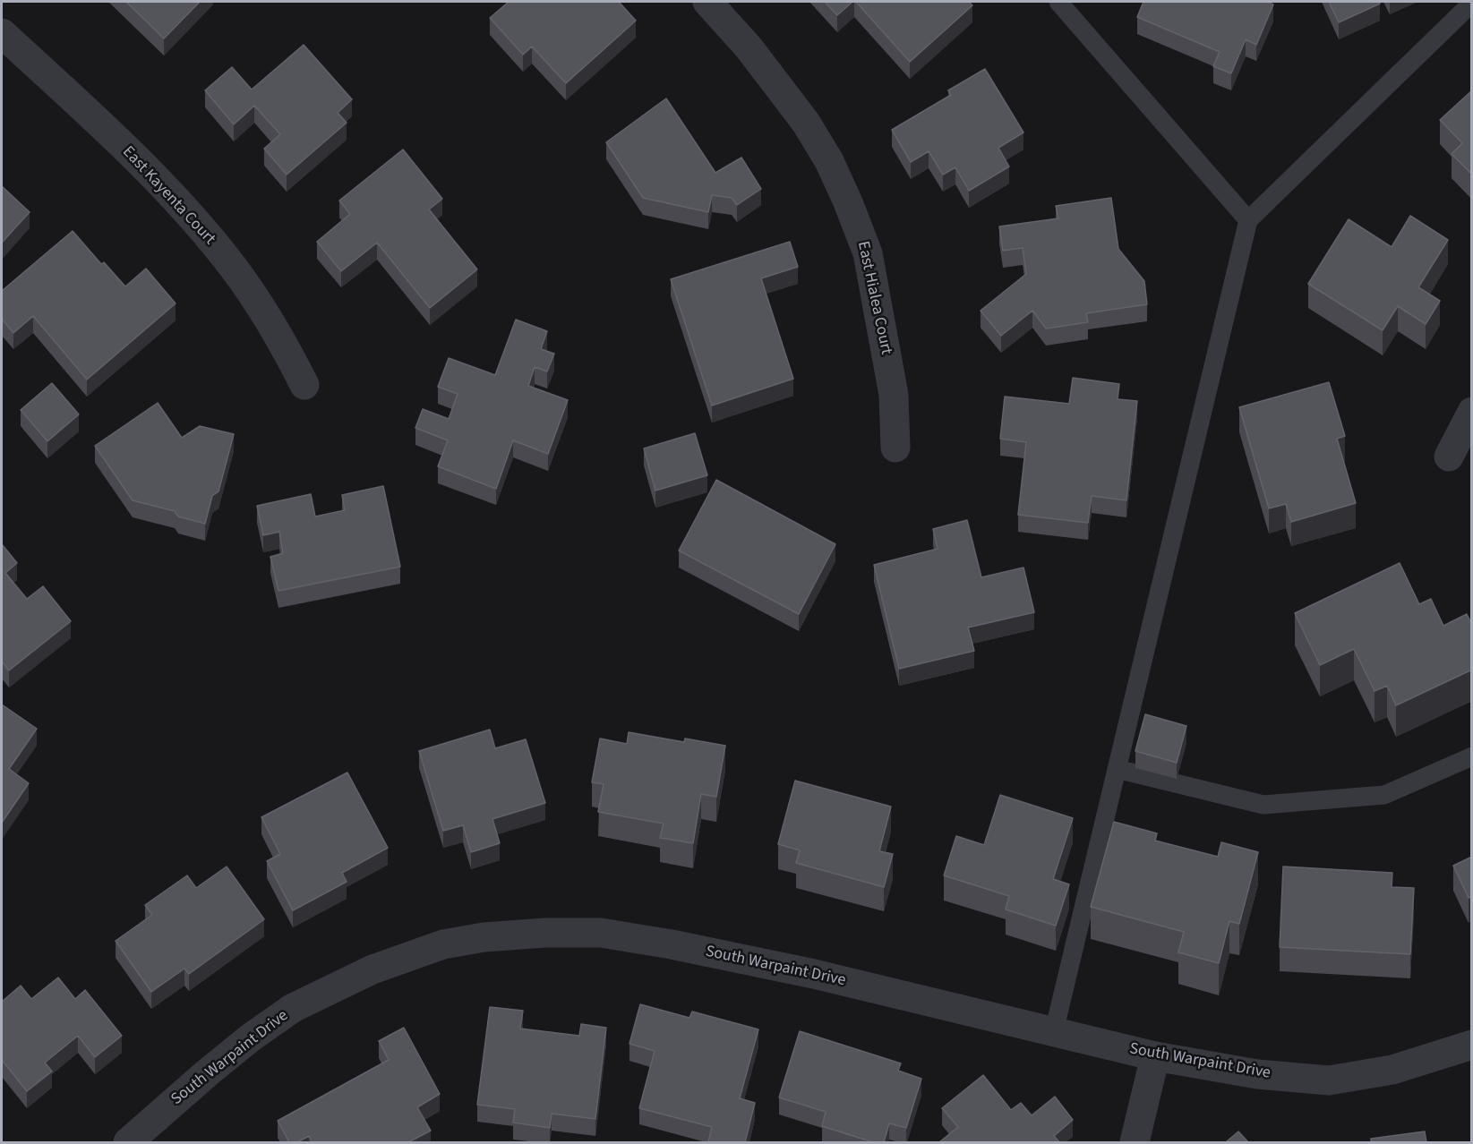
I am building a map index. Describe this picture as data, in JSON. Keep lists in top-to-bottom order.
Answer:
{
  "streets": {
    "street": ["East Kayenta Court", "East Hialea Court", "South Warpaint Drive"]
  }
}
